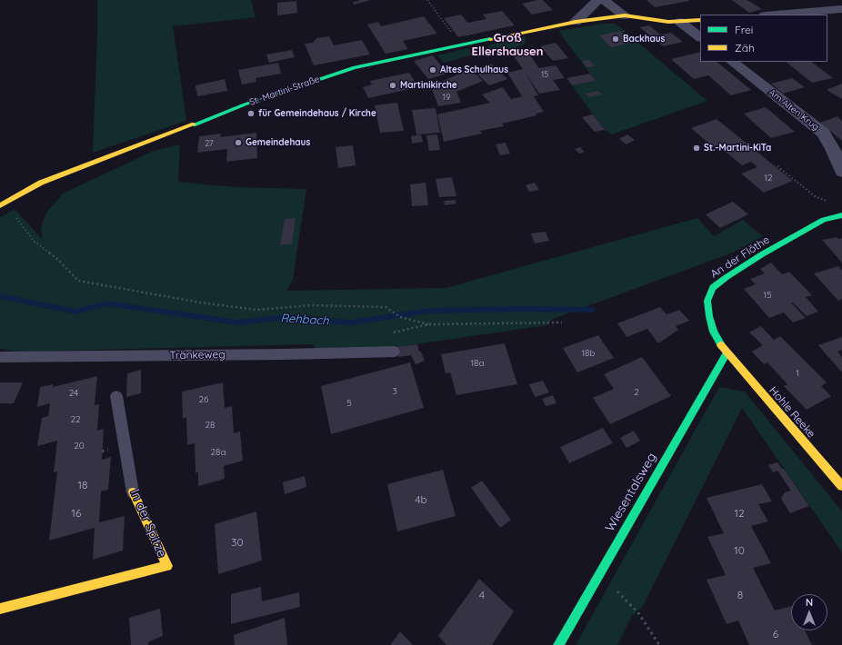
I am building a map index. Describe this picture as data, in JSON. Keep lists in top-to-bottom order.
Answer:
{
  "streets": {
    "street": [
      "St.-Martini-Straße",
      "Am Alten Krug",
      "An der Flöthe",
      "Hohle Reeke",
      "Wiesentalsweg",
      "In der Spitze"
    ],
    "lane": ["Tränkeweg"]
  },
  "crossings": [
    ["An der Flöthe", "Hohle Reeke"],
    ["An der Flöthe", "Wiesentalsweg"],
    ["Hohle Reeke", "Wiesentalsweg"]
  ],
  "districts": ["Groß Ellershausen"],
  "water": ["Rehbach"],
  "places": [
    "Backhaus",
    "Altes Schulhaus",
    "Martinikirche",
    "für Gemeindehaus / Kirche",
    "Gemeindehaus",
    "St.-Martini-KiTa"
  ],
  "house_numbers": [
    "15",
    "19",
    "27",
    "12",
    "15",
    "18b",
    "18a",
    "1",
    "3",
    "2",
    "24",
    "26",
    "5",
    "22",
    "28",
    "20",
    "28a",
    "18",
    "4b",
    "16",
    "12",
    "30",
    "10",
    "4",
    "8",
    "6"
  ],
  "legend": ["Frei", "Zäh"],
  "north": "top"
}
